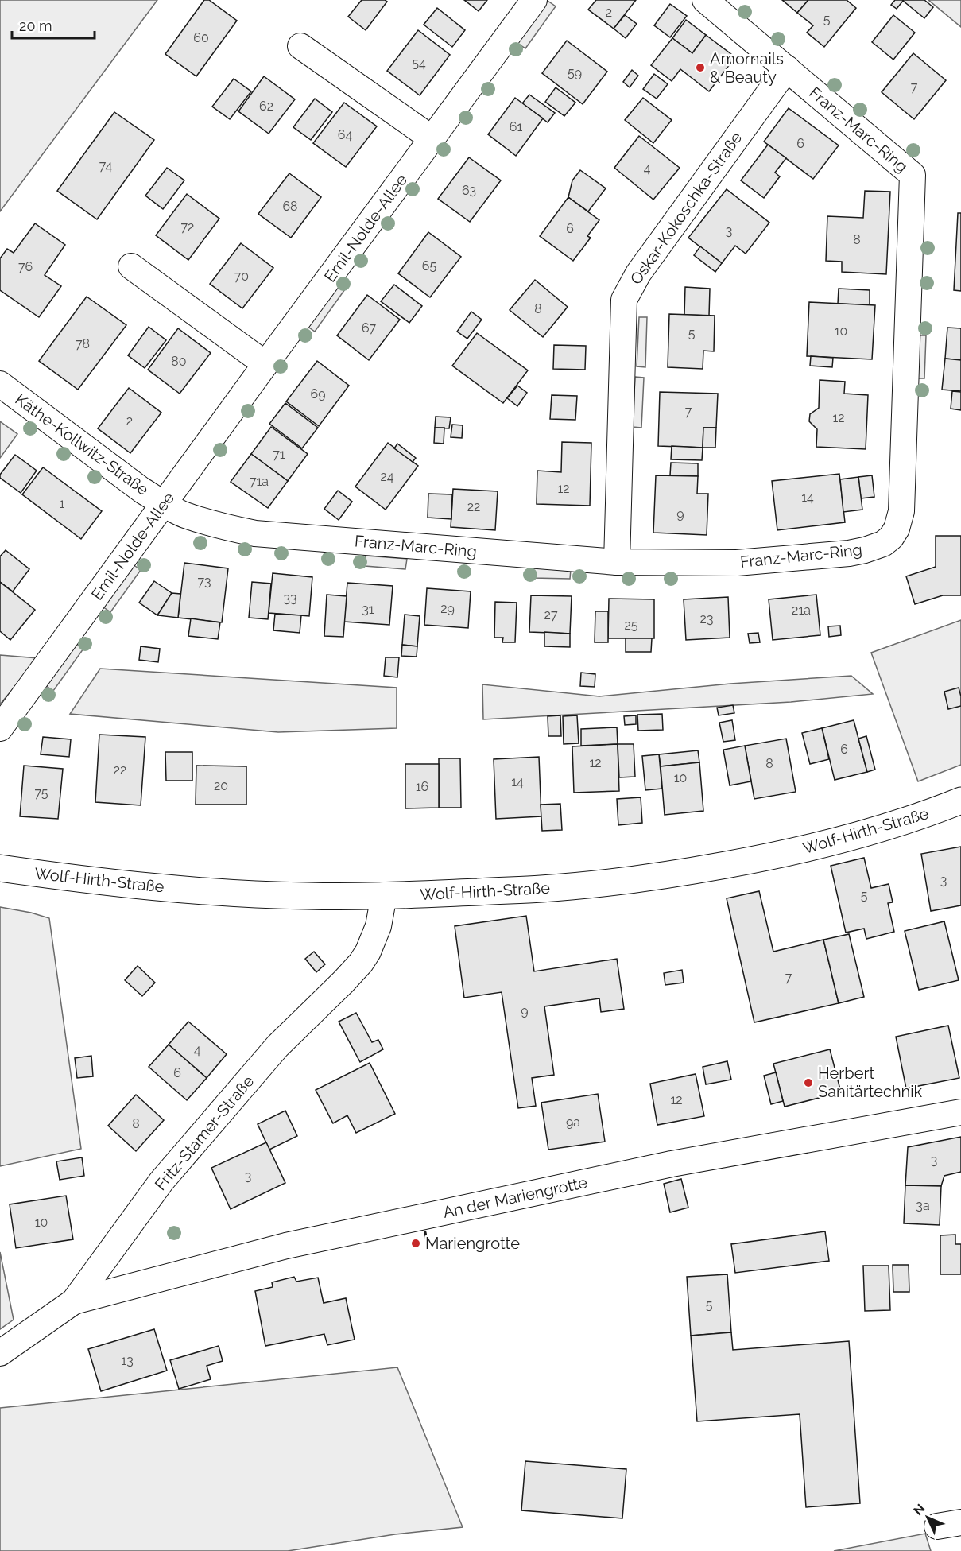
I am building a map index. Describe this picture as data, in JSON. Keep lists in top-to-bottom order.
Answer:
{
  "streets": {
    "street": [
      "Franz-Marc-Ring",
      "Oskar-Kokoschka-Straße",
      "Emil-Nolde-Allee",
      "Käthe-Kollwitz-Straße",
      "Wolf-Hirth-Straße",
      "Fritz-Stamer-Straße",
      "An der Mariengrotte"
    ]
  },
  "crossings": [
    ["Franz-Marc-Ring", "Oskar-Kokoschka-Straße"],
    ["Franz-Marc-Ring", "Emil-Nolde-Allee"],
    ["Franz-Marc-Ring", "Käthe-Kollwitz-Straße"],
    ["Emil-Nolde-Allee", "Käthe-Kollwitz-Straße"],
    ["Wolf-Hirth-Straße", "Fritz-Stamer-Straße"],
    ["Fritz-Stamer-Straße", "An der Mariengrotte"]
  ],
  "places": ["Amornails & Beauty", "Herbert Sanitärtechnik", "Mariengrotte"],
  "house_numbers": [
    "2",
    "5",
    "60",
    "54",
    "59",
    "7",
    "62",
    "61",
    "64",
    "6",
    "74",
    "4",
    "63",
    "68",
    "72",
    "6",
    "3",
    "8",
    "65",
    "76",
    "70",
    "8",
    "67",
    "10",
    "5",
    "78",
    "80",
    "69",
    "7",
    "12",
    "2",
    "71",
    "24",
    "71a",
    "12",
    "14",
    "1",
    "22",
    "9",
    "73",
    "33",
    "29",
    "31",
    "21a",
    "27",
    "23",
    "25",
    "6",
    "12",
    "8",
    "22",
    "10",
    "14",
    "20",
    "16",
    "75",
    "3",
    "5",
    "7",
    "9",
    "4",
    "6",
    "12",
    "9a",
    "8",
    "3",
    "3",
    "3a",
    "10",
    "5",
    "13"
  ],
  "scale_bar": "20 m",
  "north": "top left"
}
